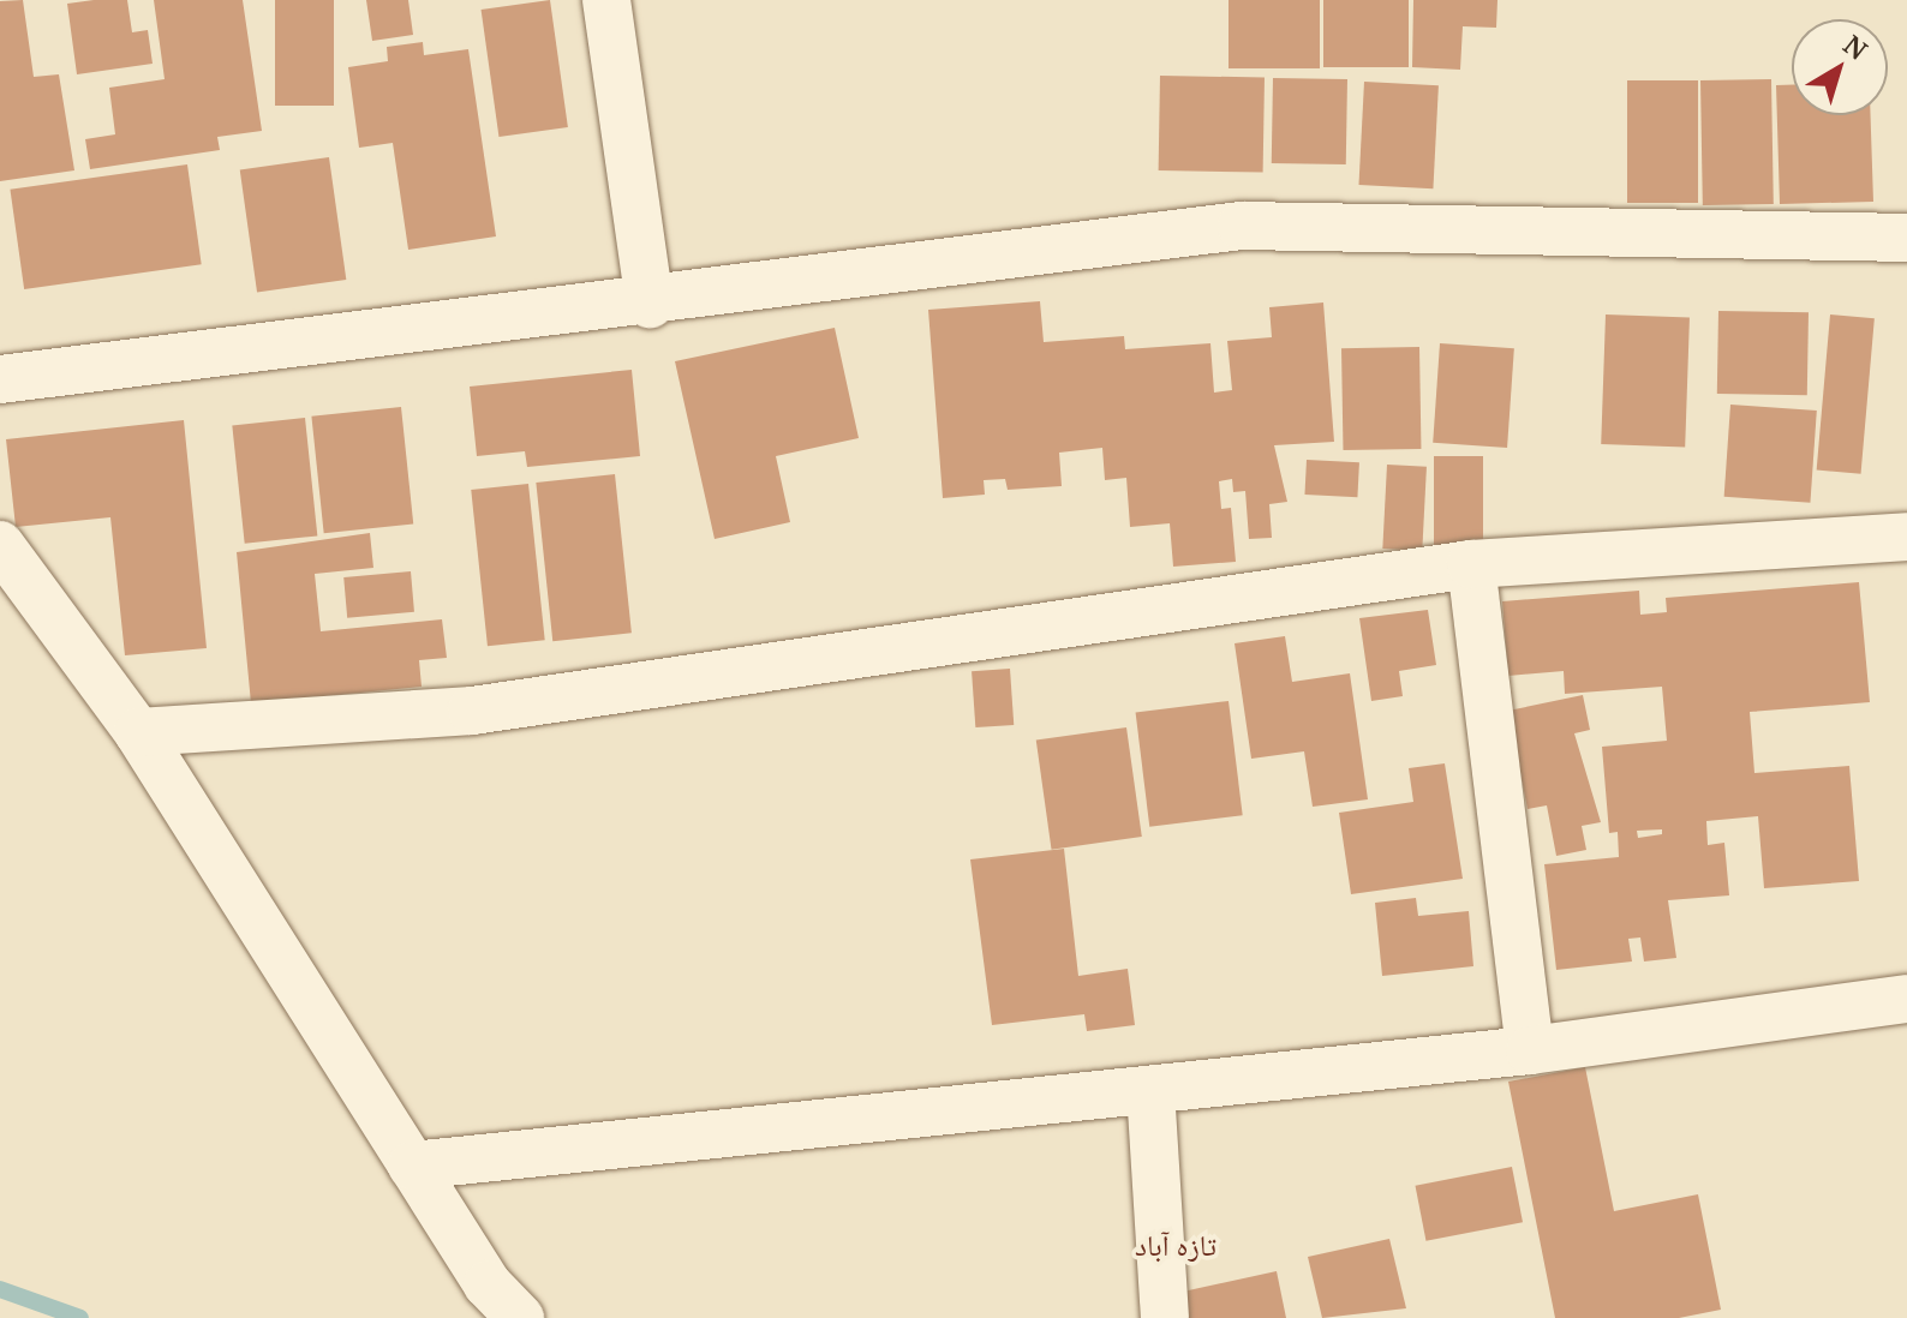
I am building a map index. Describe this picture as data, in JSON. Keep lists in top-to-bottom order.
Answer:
{
  "districts": ["تازه آباد"],
  "north": "top right"
}
